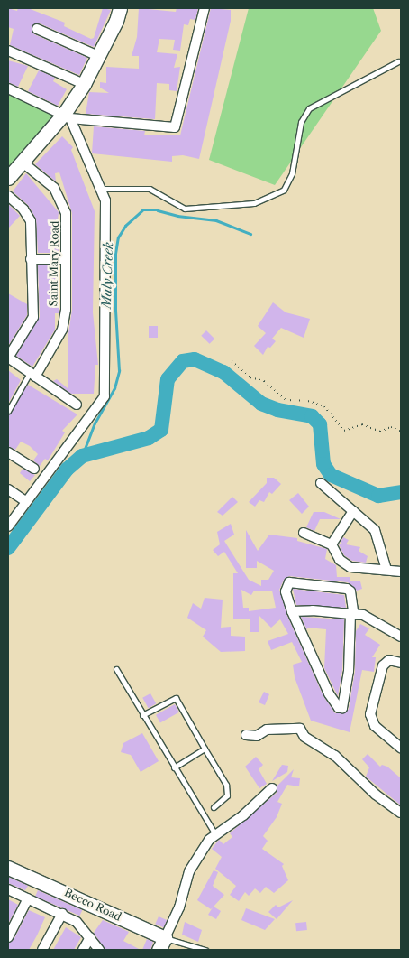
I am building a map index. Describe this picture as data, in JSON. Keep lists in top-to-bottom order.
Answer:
{
  "streets": {
    "street": ["Saint Mary Road", "Becco Road"]
  },
  "water": ["Maly Creek"]
}
